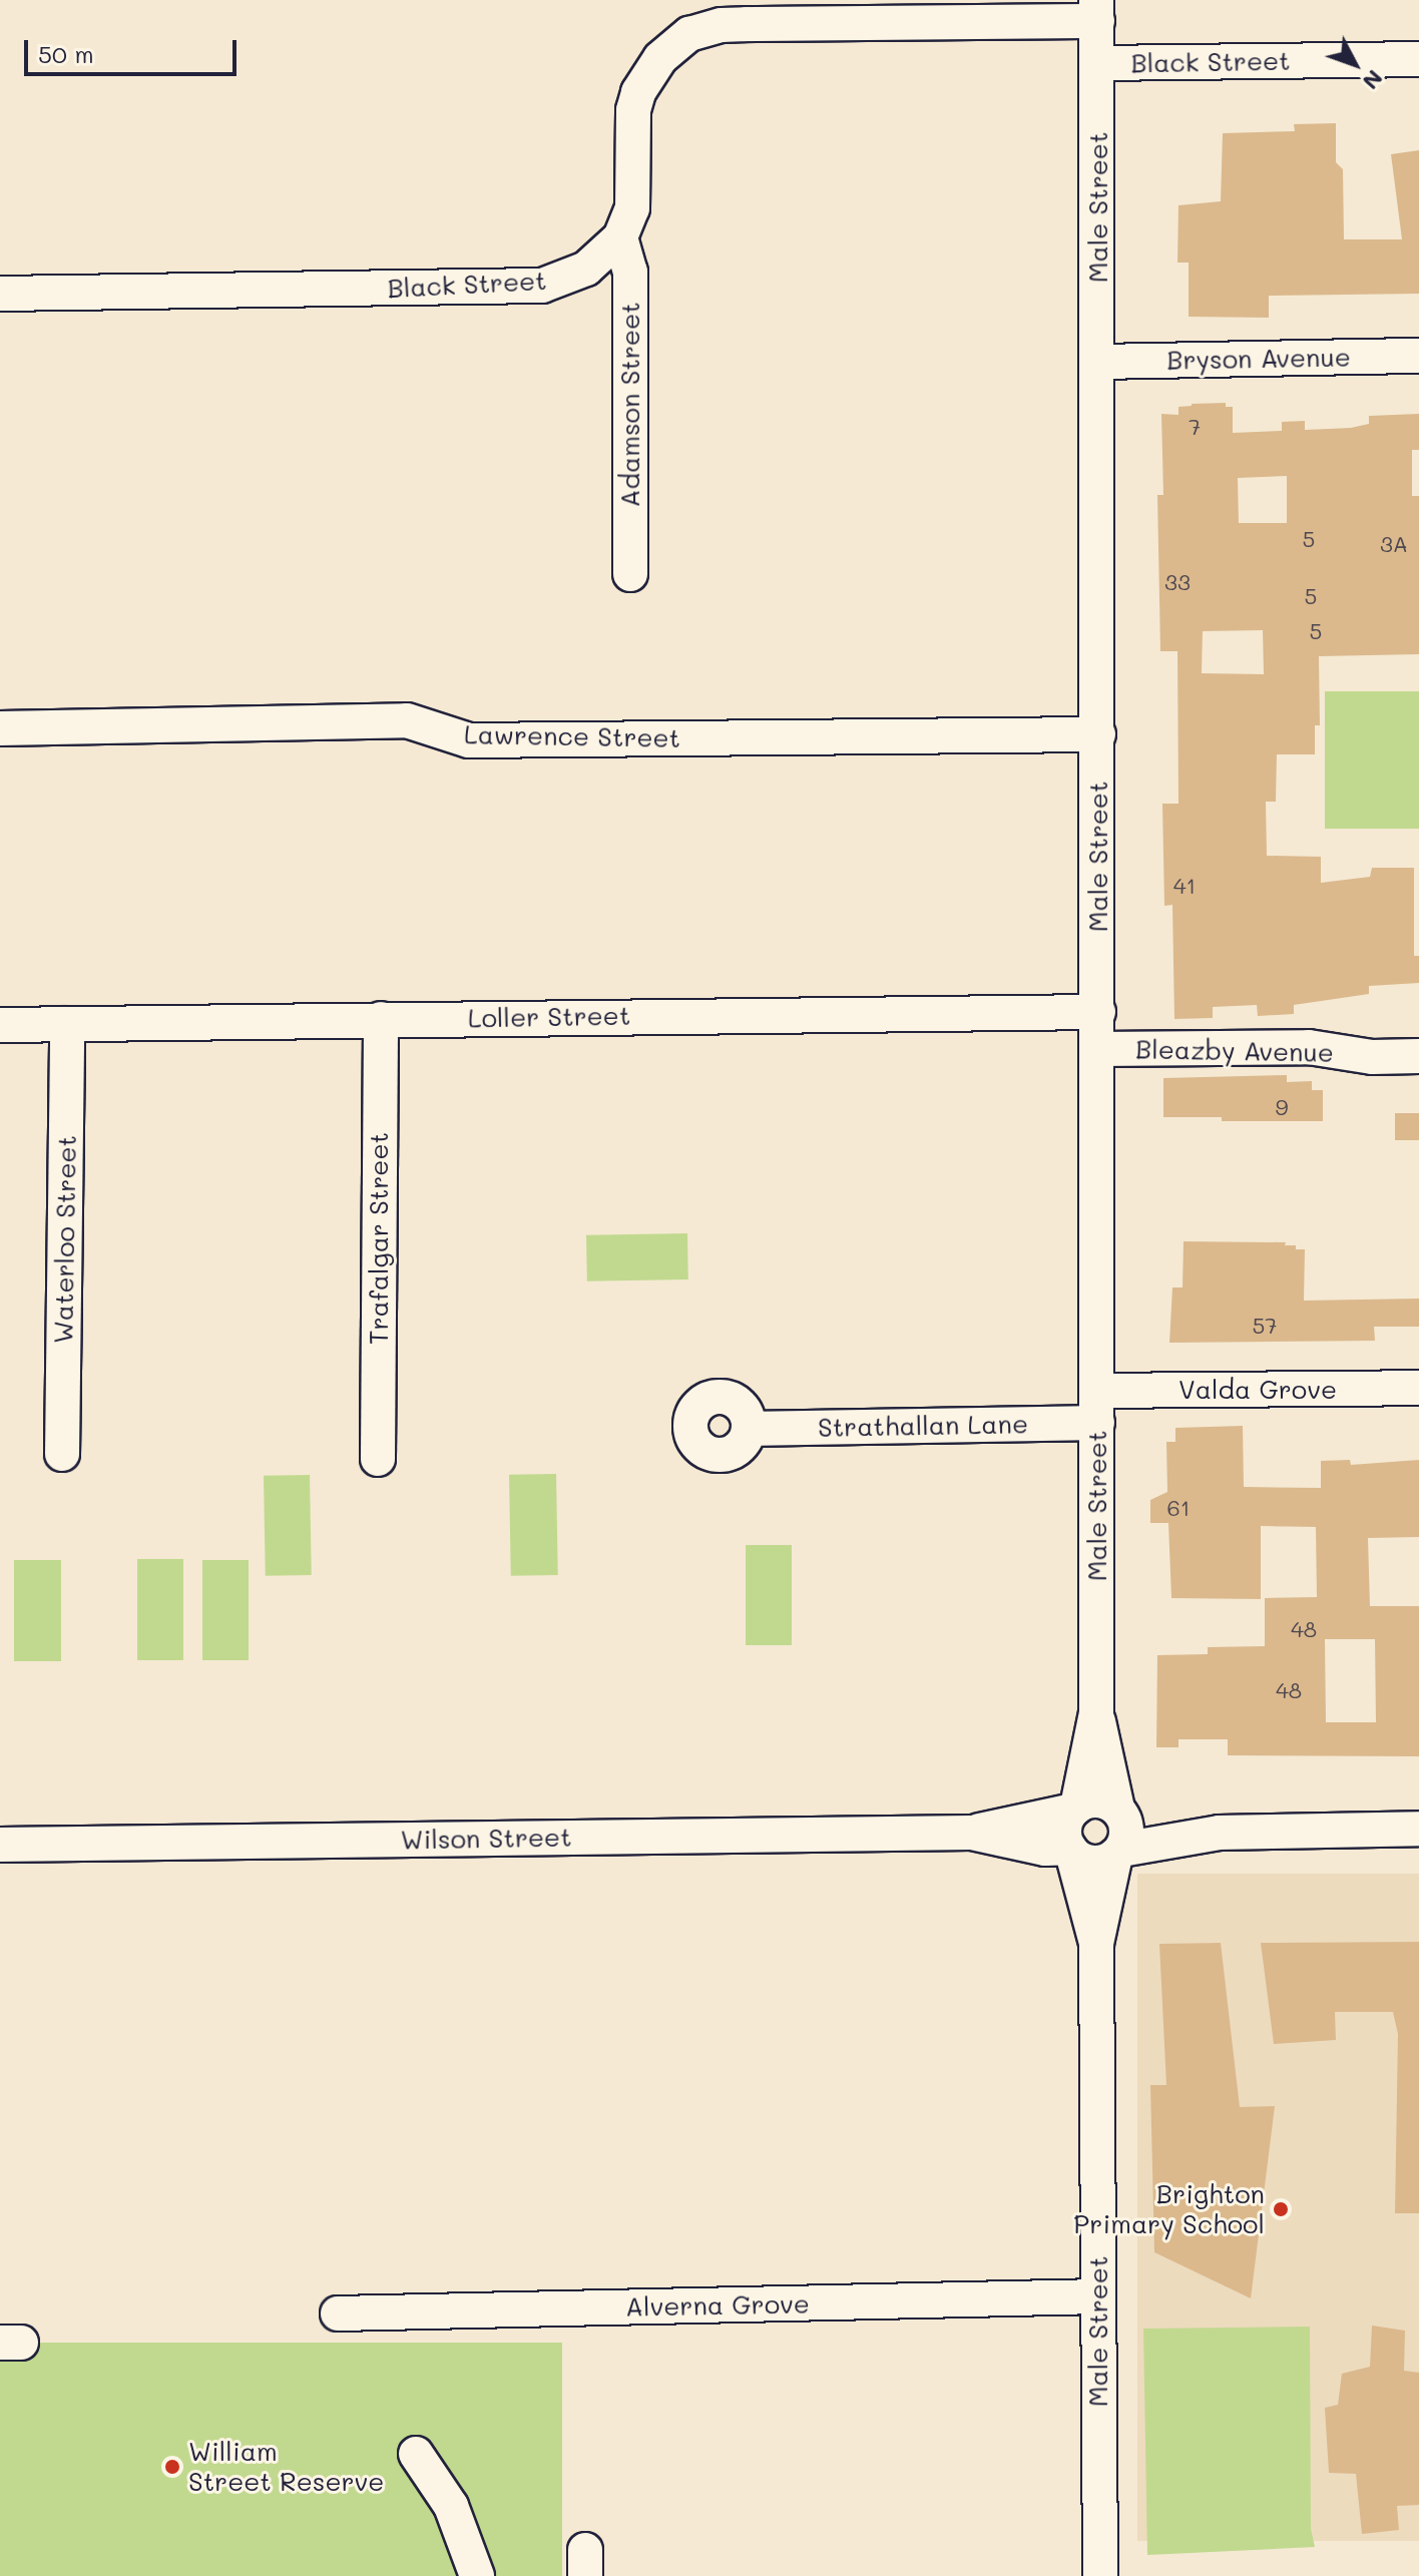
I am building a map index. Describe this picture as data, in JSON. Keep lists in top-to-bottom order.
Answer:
{
  "streets": {
    "street": [
      "Black Street",
      "Male Street",
      "Bryson Avenue",
      "Adamson Street",
      "Lawrence Street",
      "Loller Street",
      "Bleazby Avenue",
      "Trafalgar Street",
      "Waterloo Street",
      "Valda Grove",
      "Strathallan Lane",
      "Wilson Street",
      "Alverna Grove"
    ]
  },
  "crossings": [
    ["Black Street", "Male Street"],
    ["Black Street", "Adamson Street"],
    ["Male Street", "Bryson Avenue"],
    ["Male Street", "Lawrence Street"],
    ["Male Street", "Loller Street"],
    ["Male Street", "Bleazby Avenue"],
    ["Male Street", "Valda Grove"],
    ["Male Street", "Strathallan Lane"],
    ["Male Street", "Wilson Street"],
    ["Male Street", "Alverna Grove"],
    ["Loller Street", "Trafalgar Street"],
    ["Loller Street", "Waterloo Street"],
    ["Valda Grove", "Strathallan Lane"]
  ],
  "places": ["Brighton Primary School", "William Street Reserve"],
  "house_numbers": [
    "7",
    "5",
    "3A",
    "33",
    "5",
    "5",
    "41",
    "9",
    "57",
    "61",
    "48",
    "48"
  ],
  "scale_bar": "50 m",
  "north": "bottom right"
}
